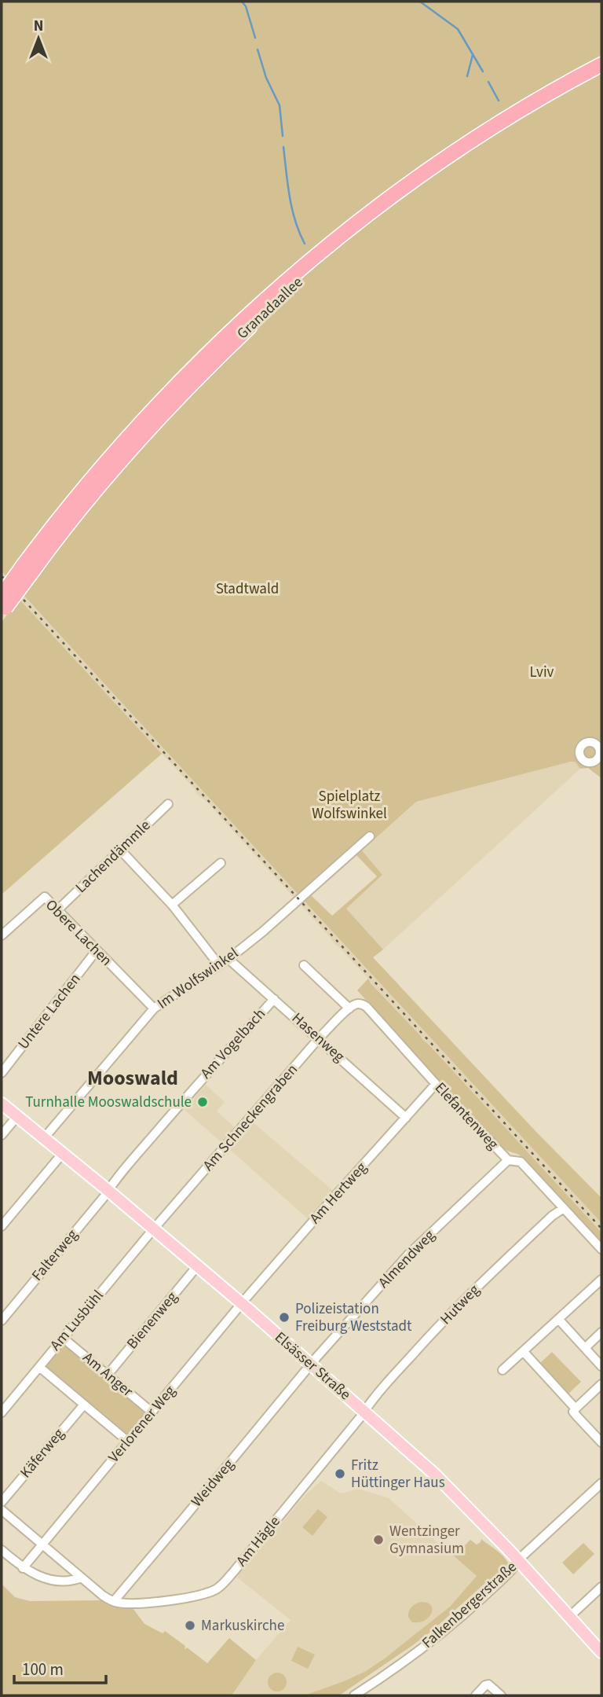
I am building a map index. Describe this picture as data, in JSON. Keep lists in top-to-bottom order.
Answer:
{
  "streets": {
    "highway": ["Granadaallee"],
    "main road": ["Elsässer Straße"],
    "street": [
      "Lachendämmle",
      "Obere Lachen",
      "Im Wolfswinkel",
      "Untere Lachen",
      "Hasenweg",
      "Am Vogelbach",
      "Elefantenweg",
      "Am Schneckengraben",
      "Am Hertweg",
      "Falterweg",
      "Almendweg",
      "Hutweg",
      "Am Lusbühl",
      "Bienenweg",
      "Am Anger",
      "Verlorener Weg",
      "Käferweg",
      "Weidweg",
      "Am Hägle",
      "Falkenbergerstraße"
    ]
  },
  "crossings": [
    ["Lachendämmle", "Obere Lachen"],
    ["Obere Lachen", "Im Wolfswinkel"],
    ["Obere Lachen", "Untere Lachen"],
    ["Im Wolfswinkel", "Hasenweg"],
    ["Im Wolfswinkel", "Elsässer Straße"],
    ["Hasenweg", "Am Vogelbach"],
    ["Hasenweg", "Am Schneckengraben"],
    ["Hasenweg", "Am Hertweg"],
    ["Am Vogelbach", "Falterweg"],
    ["Am Vogelbach", "Elsässer Straße"],
    ["Elefantenweg", "Am Schneckengraben"],
    ["Elefantenweg", "Am Hertweg"],
    ["Elefantenweg", "Almendweg"],
    ["Elefantenweg", "Hutweg"],
    ["Am Schneckengraben", "Am Lusbühl"],
    ["Am Schneckengraben", "Elsässer Straße"],
    ["Am Hertweg", "Elsässer Straße"],
    ["Am Hertweg", "Verlorener Weg"],
    ["Falterweg", "Elsässer Straße"],
    ["Almendweg", "Elsässer Straße"],
    ["Almendweg", "Weidweg"],
    ["Hutweg", "Elsässer Straße"],
    ["Hutweg", "Am Hägle"],
    ["Am Lusbühl", "Elsässer Straße"],
    ["Am Lusbühl", "Am Anger"],
    ["Bienenweg", "Elsässer Straße"],
    ["Bienenweg", "Am Anger"],
    ["Elsässer Straße", "Verlorener Weg"],
    ["Elsässer Straße", "Weidweg"],
    ["Elsässer Straße", "Am Hägle"],
    ["Elsässer Straße", "Falkenbergerstraße"],
    ["Am Anger", "Verlorener Weg"],
    ["Weidweg", "Am Hägle"]
  ],
  "districts": ["Mooswald"],
  "parks": ["Stadtwald", "Lviv", "Spielplatz Wolfswinkel"],
  "places": [
    "Turnhalle Mooswaldschule",
    "Polizeistation Freiburg Weststadt",
    "Fritz Hüttinger Haus",
    "Wentzinger Gymnasium",
    "Markuskirche"
  ],
  "scale_bar": "100 m",
  "north": "top"
}
